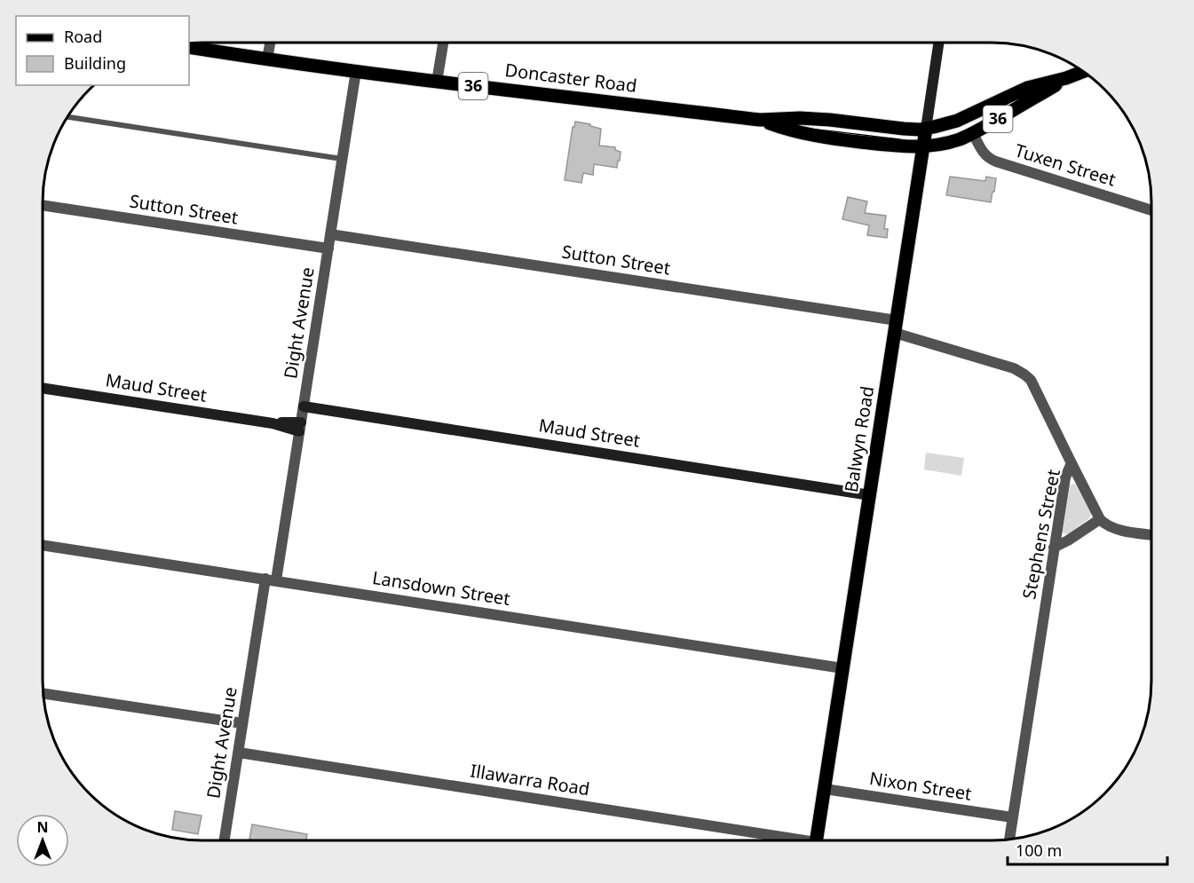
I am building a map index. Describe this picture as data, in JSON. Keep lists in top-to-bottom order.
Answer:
{
  "streets": {
    "main road": ["Doncaster Road", "36", "Balwyn Road"],
    "street": [
      "Tuxen Street",
      "Sutton Street",
      "Dight Avenue",
      "Maud Street",
      "Stephens Street",
      "Lansdown Street",
      "Illawarra Road",
      "Nixon Street"
    ]
  },
  "crossings": [
    ["Doncaster Road", "Tuxen Street"],
    ["Doncaster Road", "Dight Avenue"],
    ["Doncaster Road", "Balwyn Road"],
    ["Sutton Street", "Dight Avenue"],
    ["Sutton Street", "Balwyn Road"],
    ["Sutton Street", "Stephens Street"],
    ["Dight Avenue", "Maud Street"],
    ["Dight Avenue", "Lansdown Street"],
    ["Dight Avenue", "Illawarra Road"],
    ["Maud Street", "Balwyn Road"],
    ["Balwyn Road", "Stephens Street"],
    ["Balwyn Road", "Lansdown Street"],
    ["Balwyn Road", "Nixon Street"],
    ["Stephens Street", "Nixon Street"]
  ],
  "legend": ["Road", "Building"],
  "scale_bar": "100 m",
  "north": "top"
}
